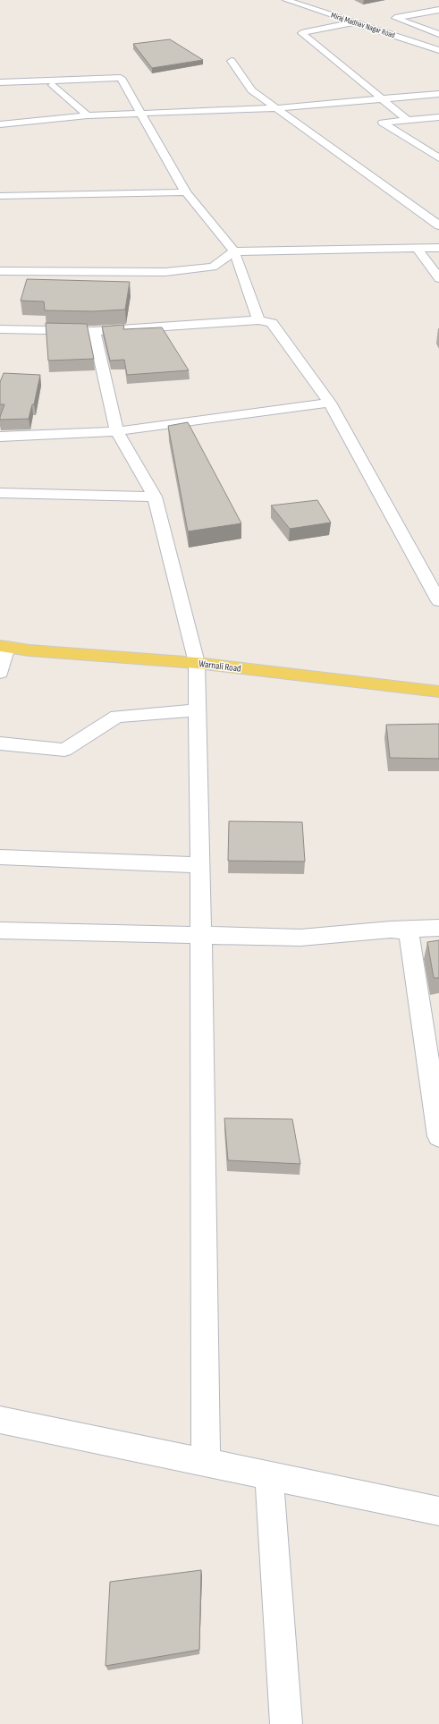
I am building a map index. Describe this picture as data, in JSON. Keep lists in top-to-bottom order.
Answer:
{
  "streets": {
    "main road": ["Warnali Road"],
    "street": ["Miraj Madhav Nagar Road"]
  }
}
